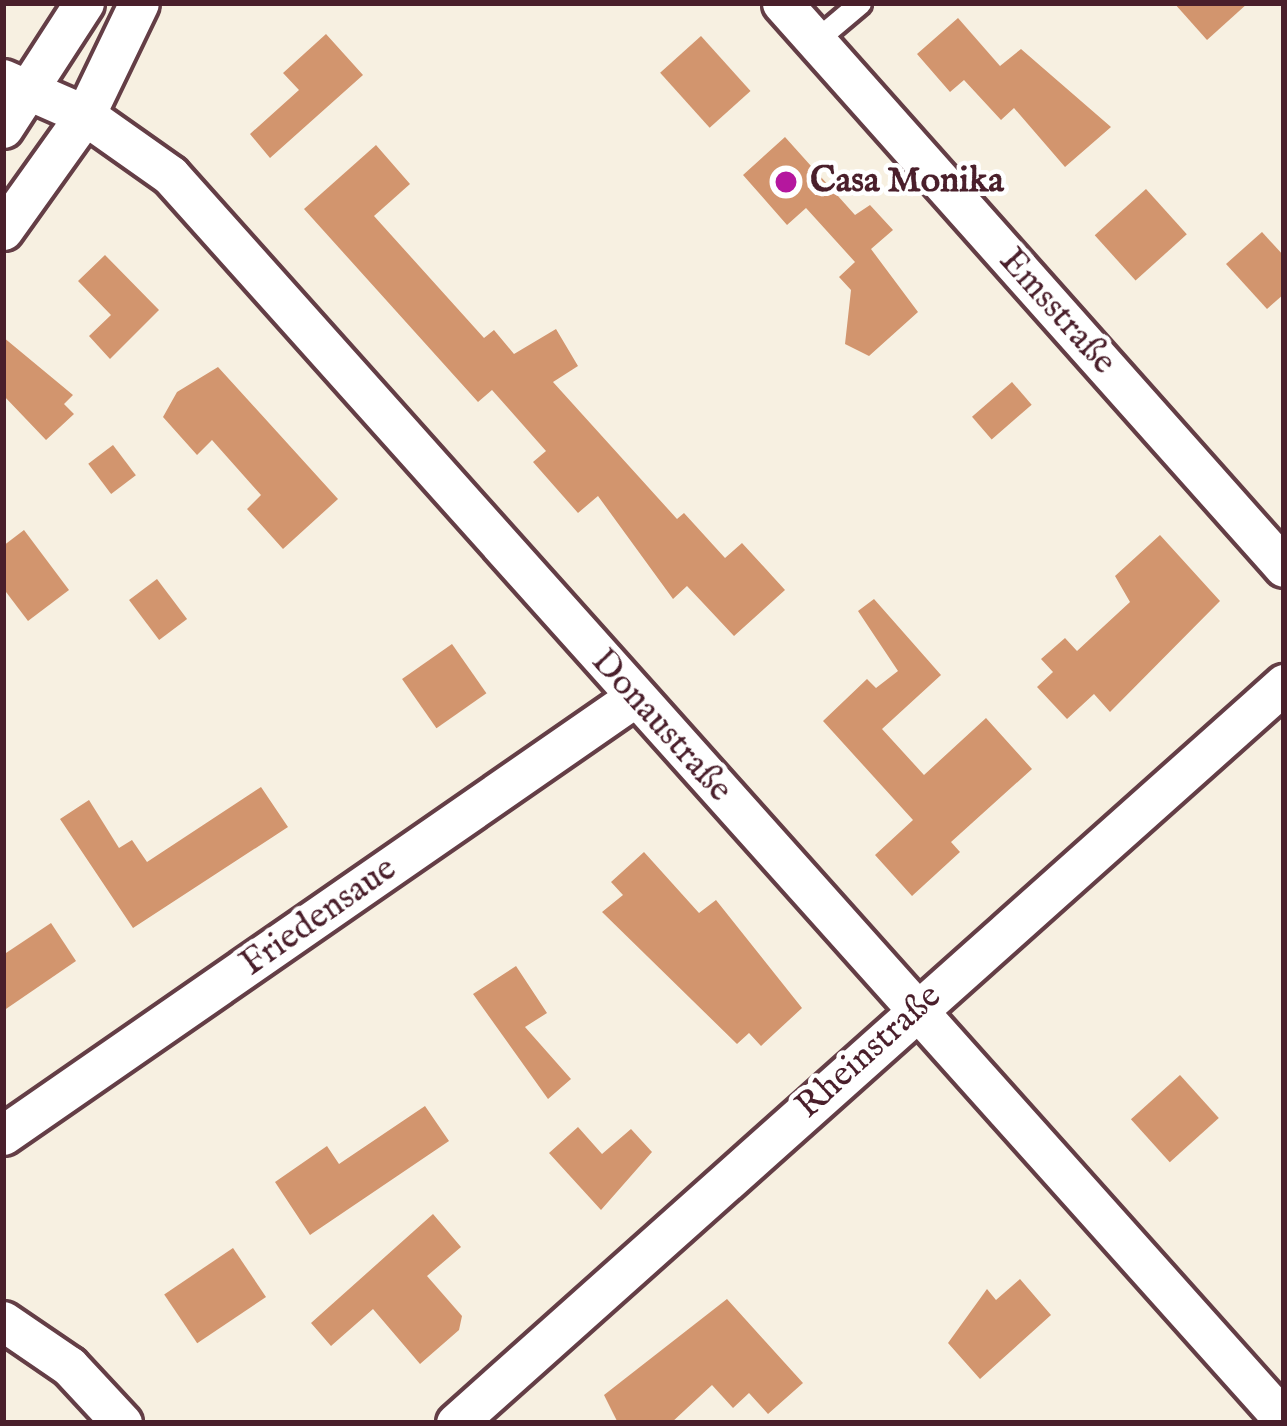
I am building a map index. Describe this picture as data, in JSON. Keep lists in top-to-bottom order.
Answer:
{
  "streets": {
    "street": [
      "Emsstraße",
      "Donaustraße",
      "Friedensaue",
      "Rheinstraße"
    ]
  },
  "crossings": [
    ["Donaustraße", "Friedensaue"],
    ["Donaustraße", "Rheinstraße"]
  ],
  "places": ["Casa Monika"]
}
